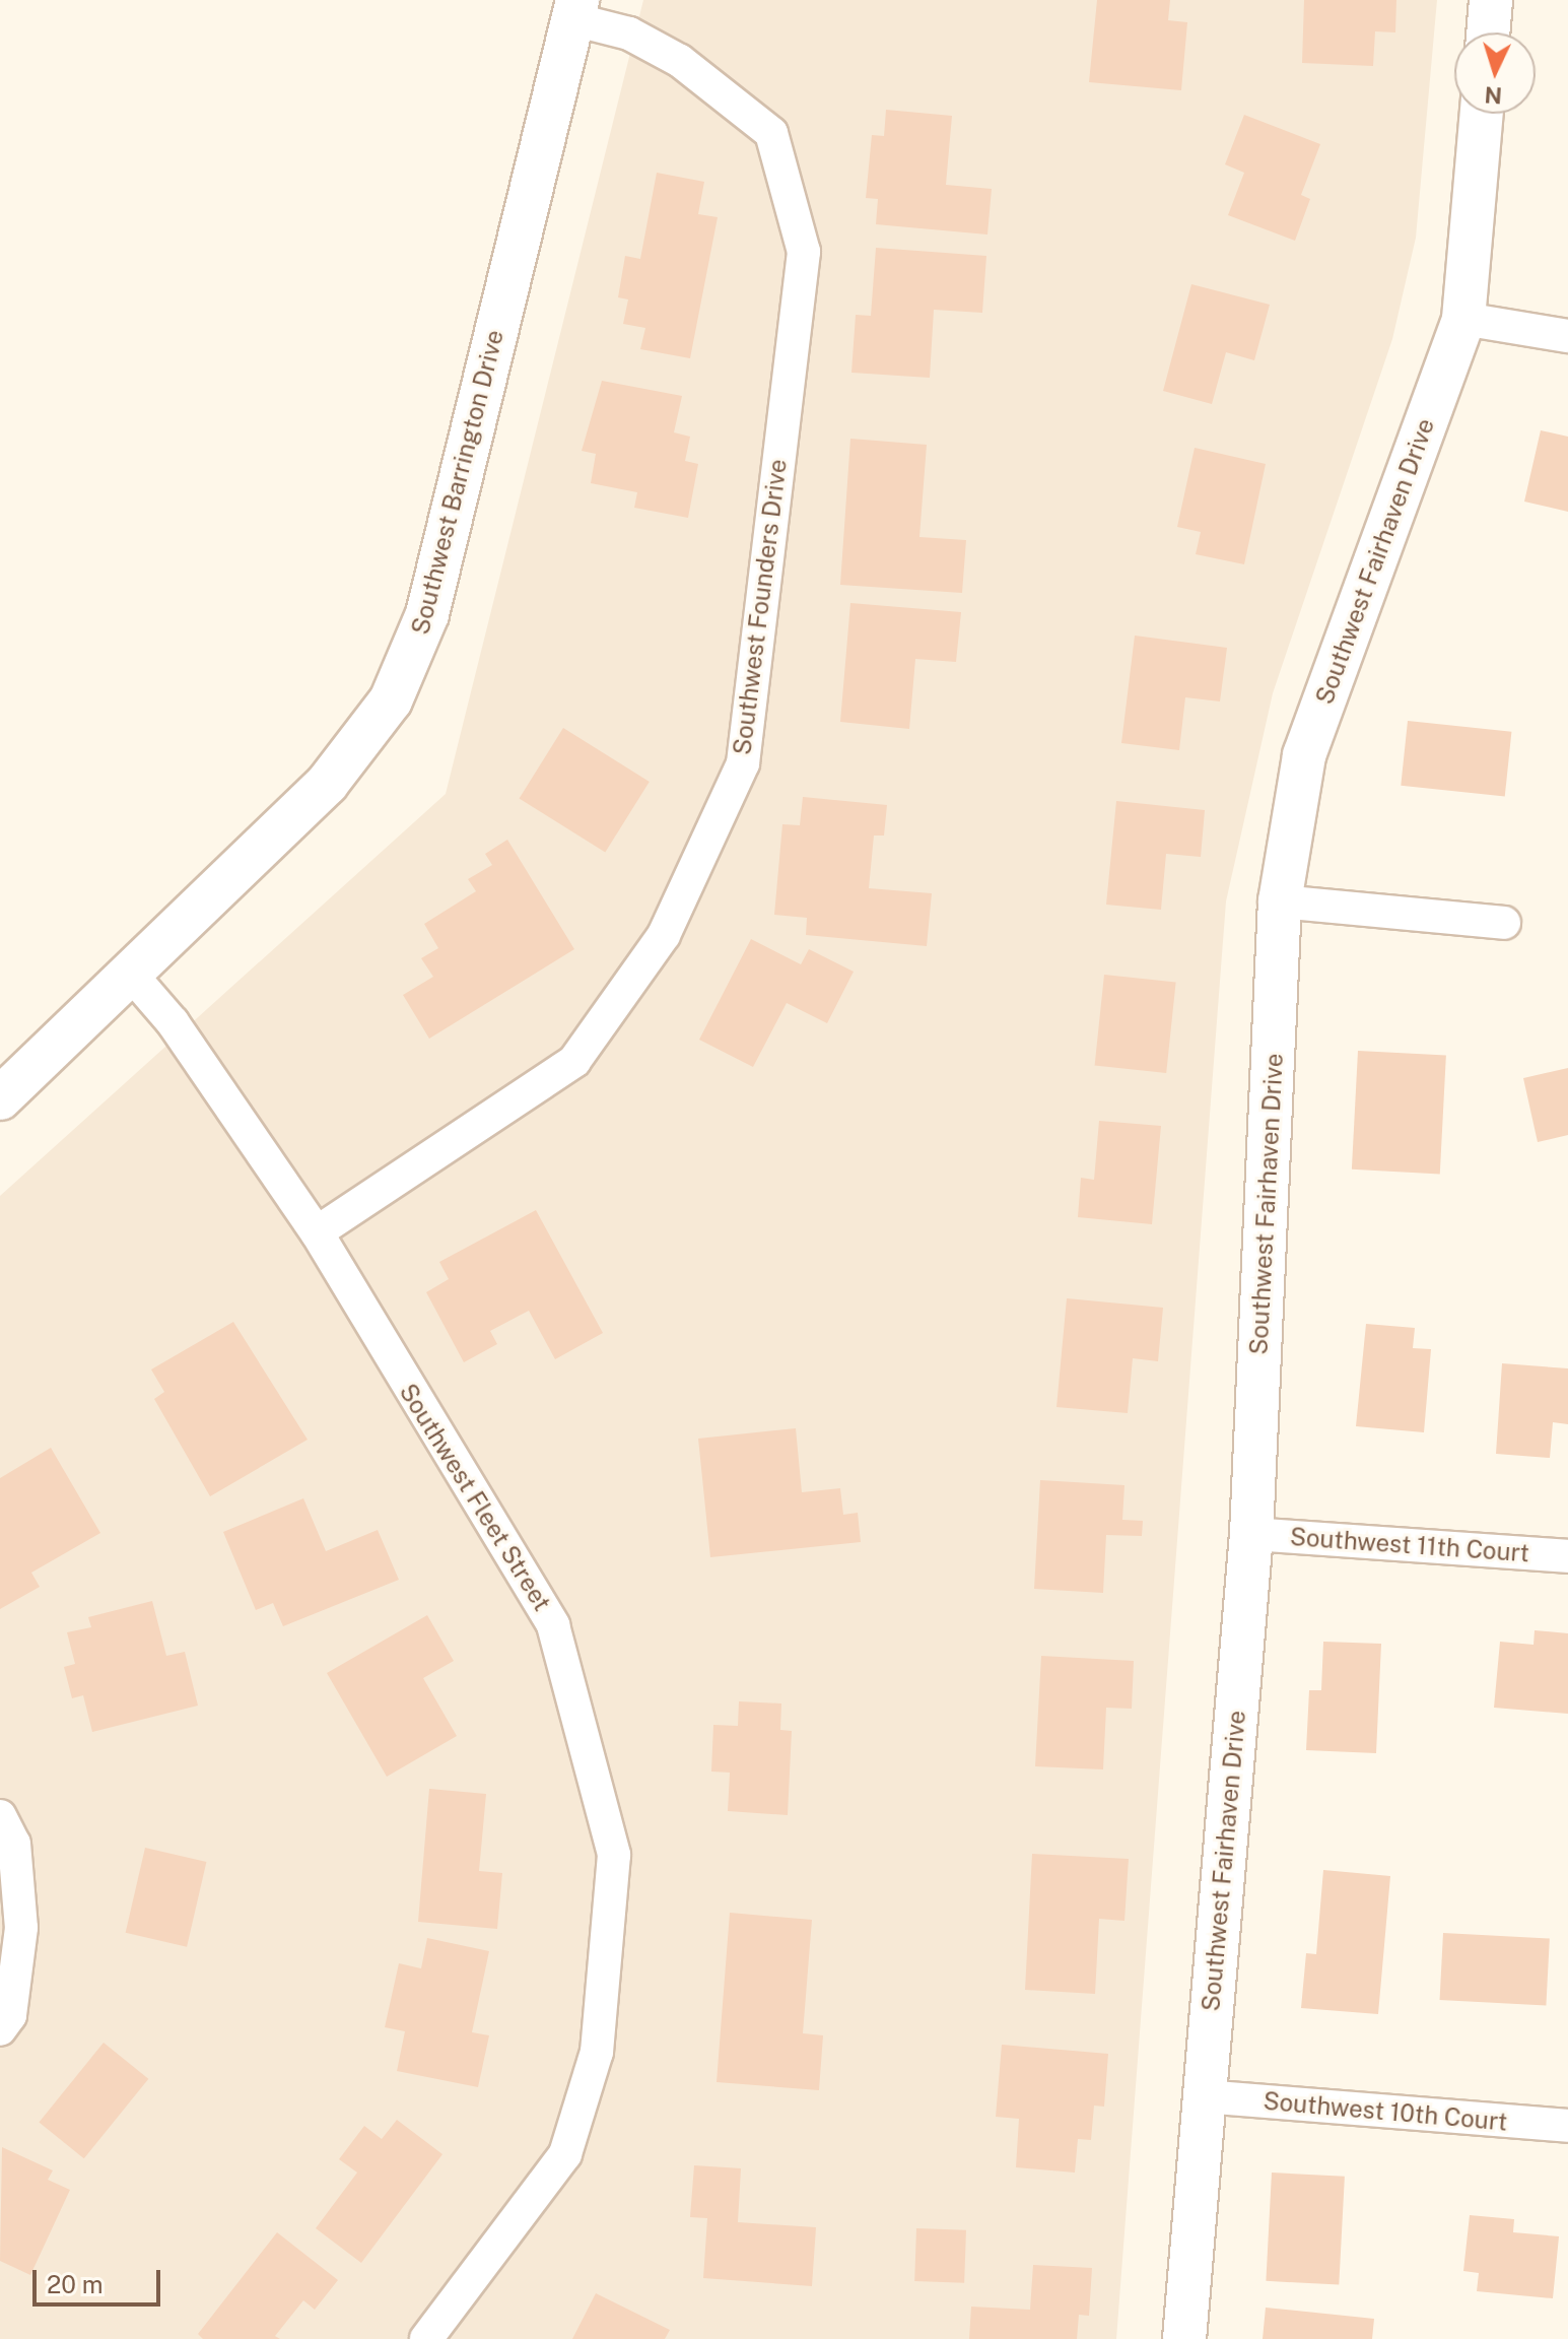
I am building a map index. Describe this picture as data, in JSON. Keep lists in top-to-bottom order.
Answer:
{
  "streets": {
    "street": [
      "Southwest Barrington Drive",
      "Southwest Fairhaven Drive",
      "Southwest Founders Drive",
      "Southwest Fleet Street",
      "Southwest 11th Court",
      "Southwest 10th Court"
    ]
  },
  "crossings": [
    ["Southwest Barrington Drive", "Southwest Founders Drive"],
    ["Southwest Barrington Drive", "Southwest Fleet Street"],
    ["Southwest Fairhaven Drive", "Southwest 11th Court"],
    ["Southwest Fairhaven Drive", "Southwest 10th Court"],
    ["Southwest Founders Drive", "Southwest Fleet Street"]
  ],
  "scale_bar": "20 m",
  "north": "bottom"
}
